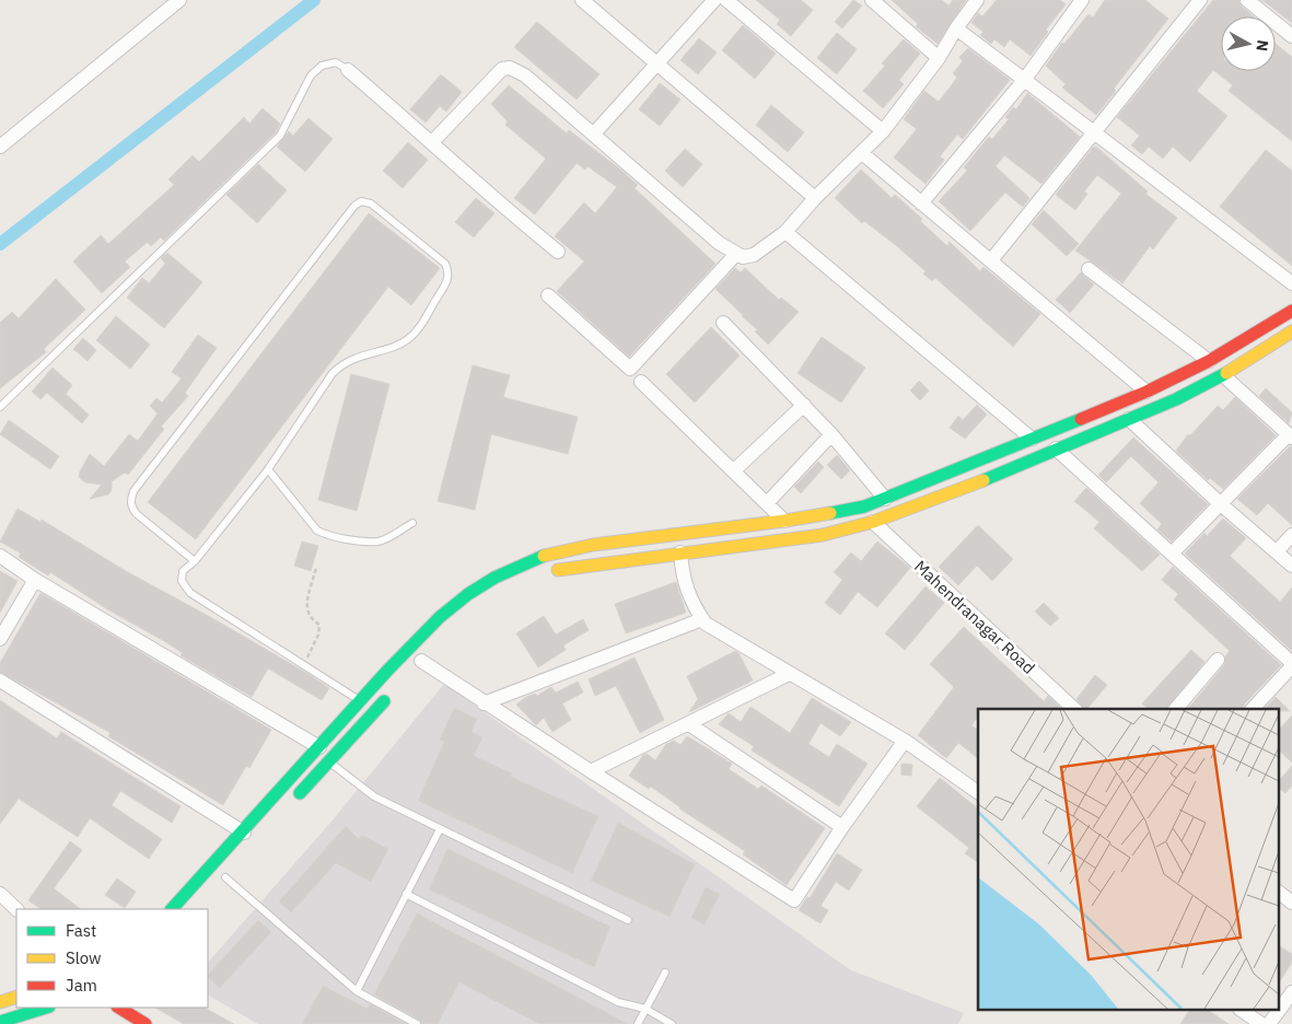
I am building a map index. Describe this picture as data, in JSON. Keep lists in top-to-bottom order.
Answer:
{
  "streets": {
    "street": ["Mahendranagar Road"]
  },
  "legend": ["Fast", "Slow", "Jam"],
  "north": "right"
}
